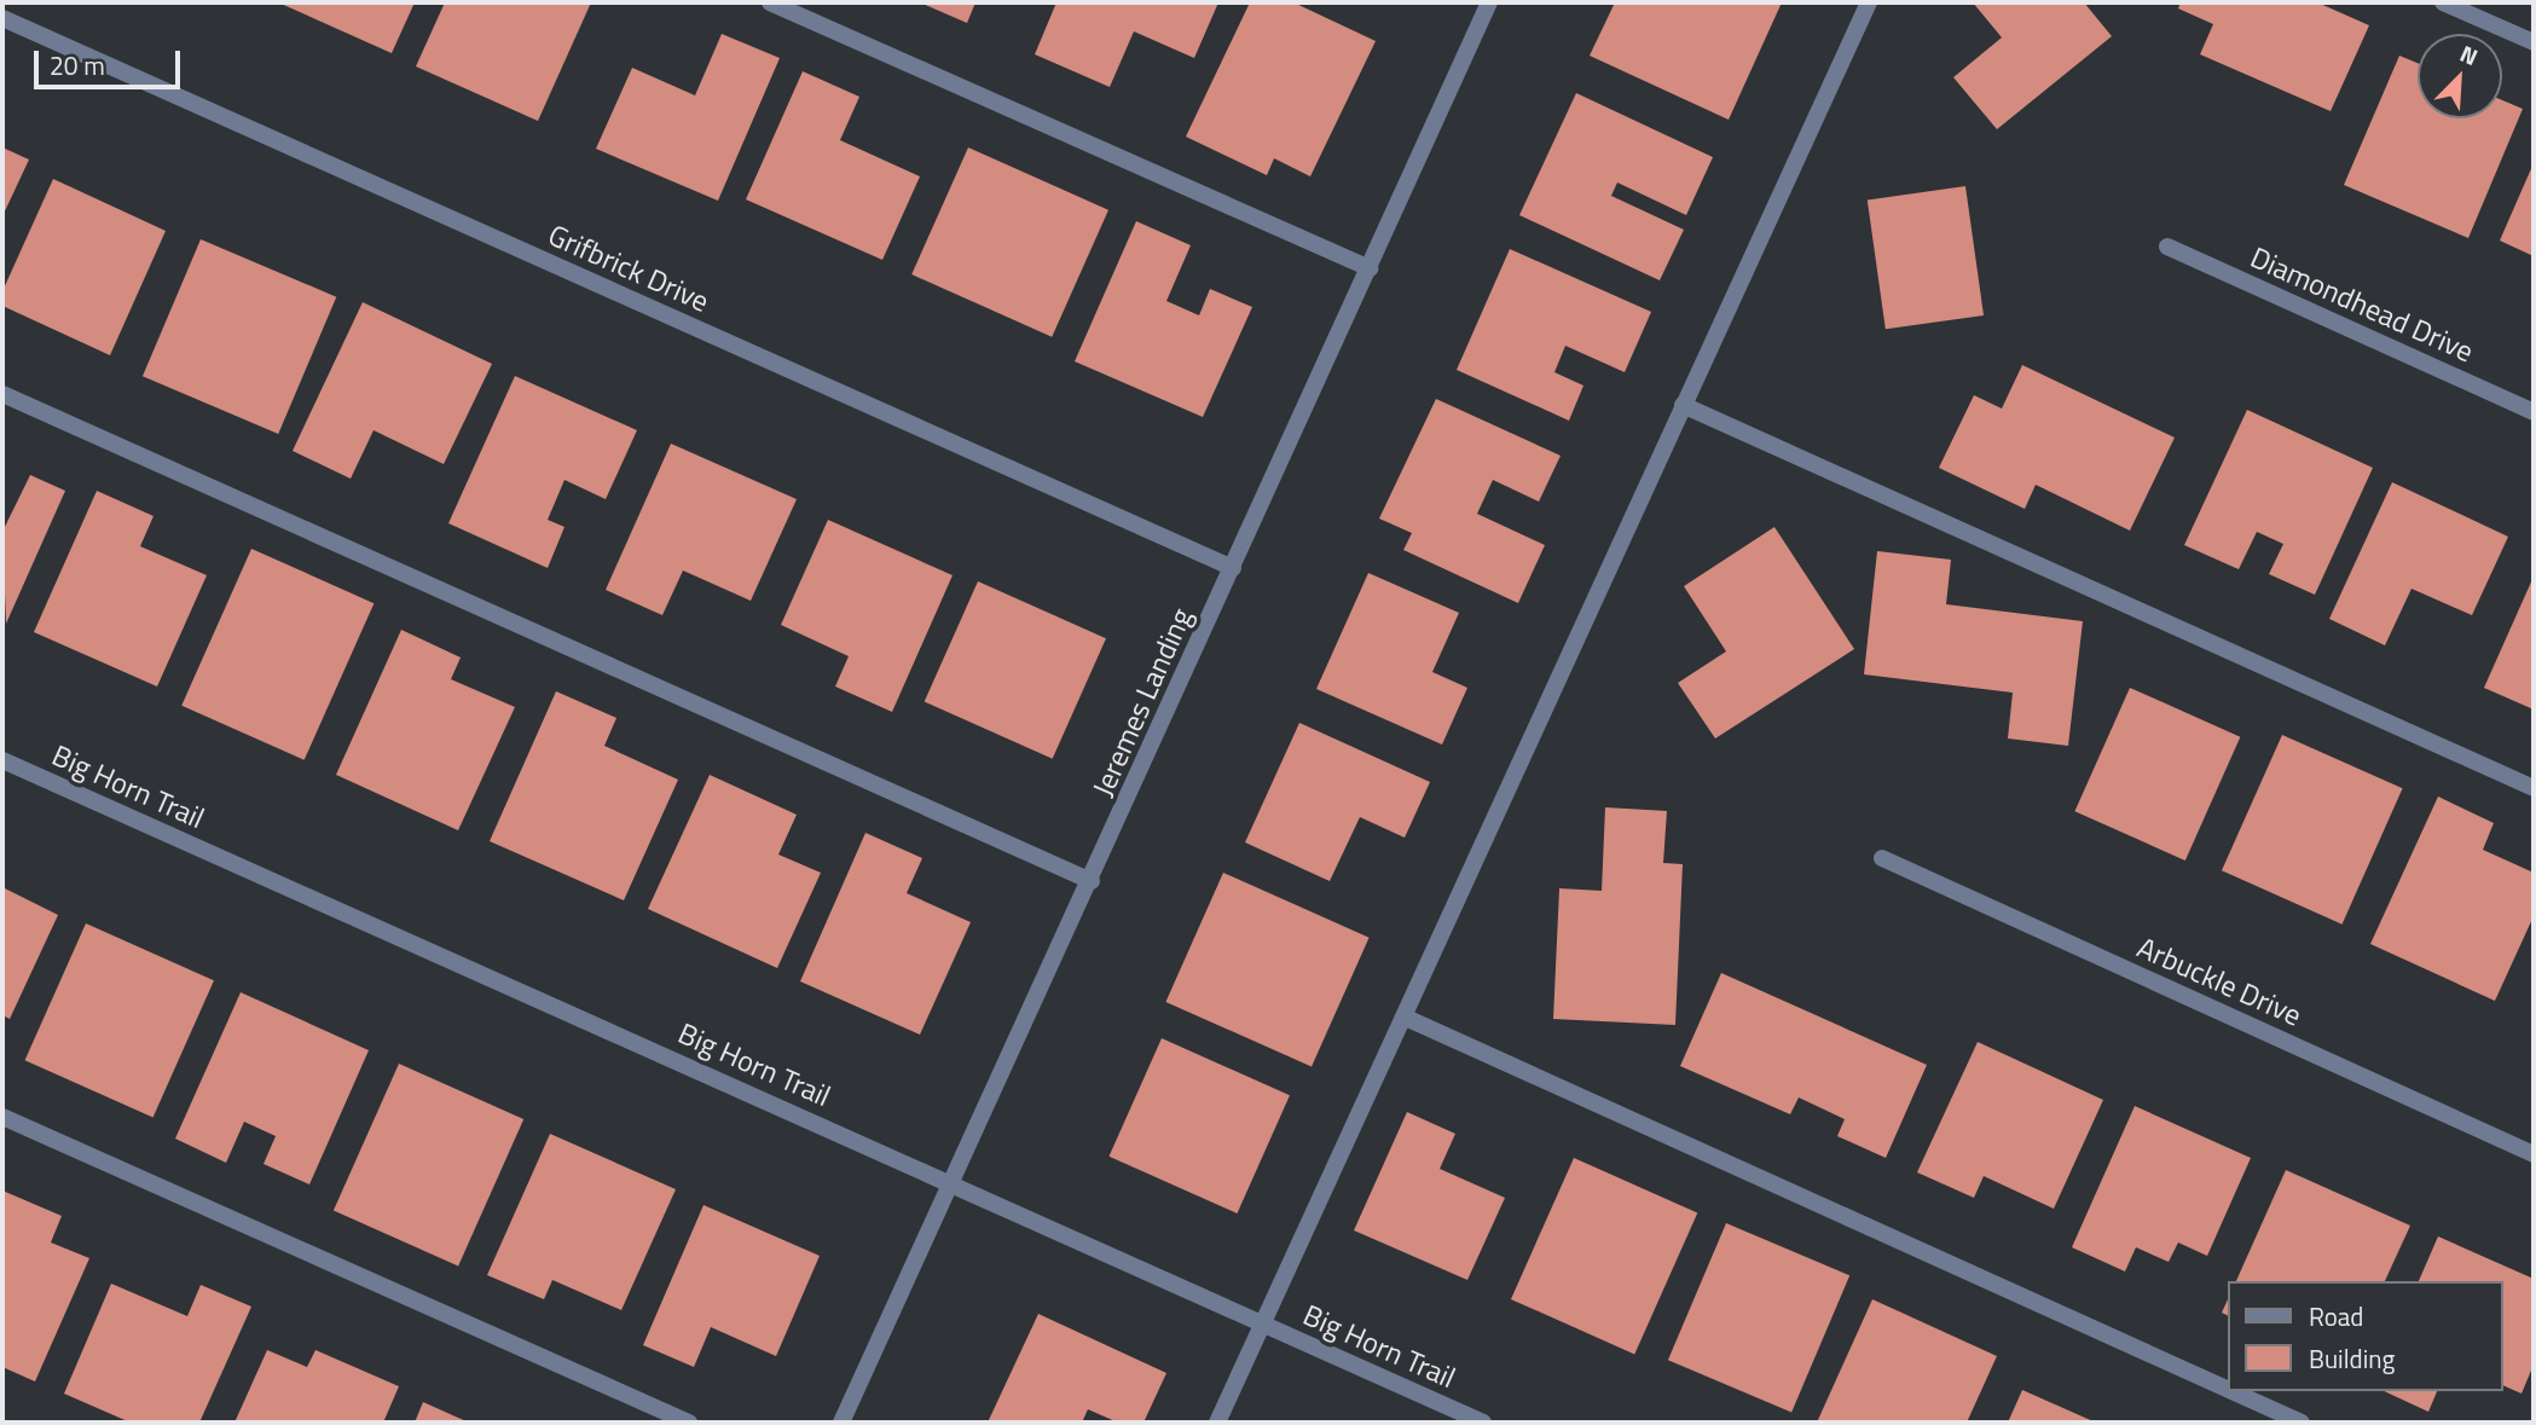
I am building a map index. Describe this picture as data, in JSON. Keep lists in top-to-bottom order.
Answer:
{
  "streets": {
    "street": [
      "Grifbrick Drive",
      "Diamondhead Drive",
      "Jeremes Landing",
      "Big Horn Trail",
      "Arbuckle Drive"
    ]
  },
  "crossings": [
    ["Grifbrick Drive", "Jeremes Landing"],
    ["Jeremes Landing", "Big Horn Trail"]
  ],
  "legend": ["Road", "Building"],
  "scale_bar": "20 m",
  "north": "top right"
}
